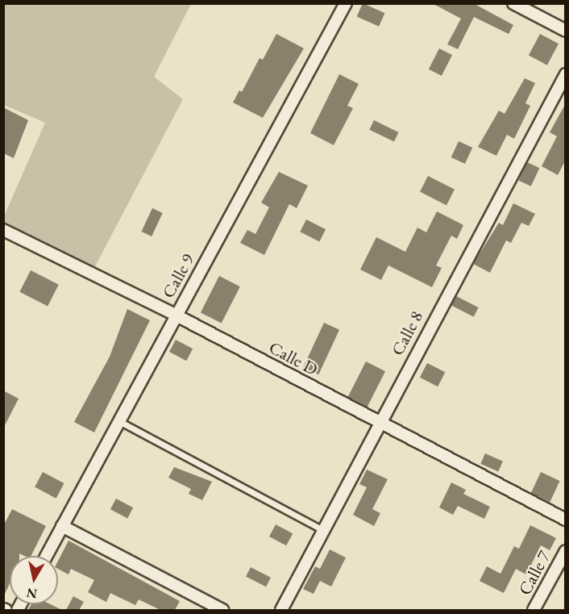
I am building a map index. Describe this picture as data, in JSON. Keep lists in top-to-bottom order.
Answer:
{
  "streets": {
    "street": [
      "Calle 9",
      "Calle 8",
      "Calle D",
      "Calle 7"
    ]
  },
  "crossings": [
    ["Calle 9", "Calle D"],
    ["Calle 8", "Calle D"]
  ],
  "north": "bottom"
}
